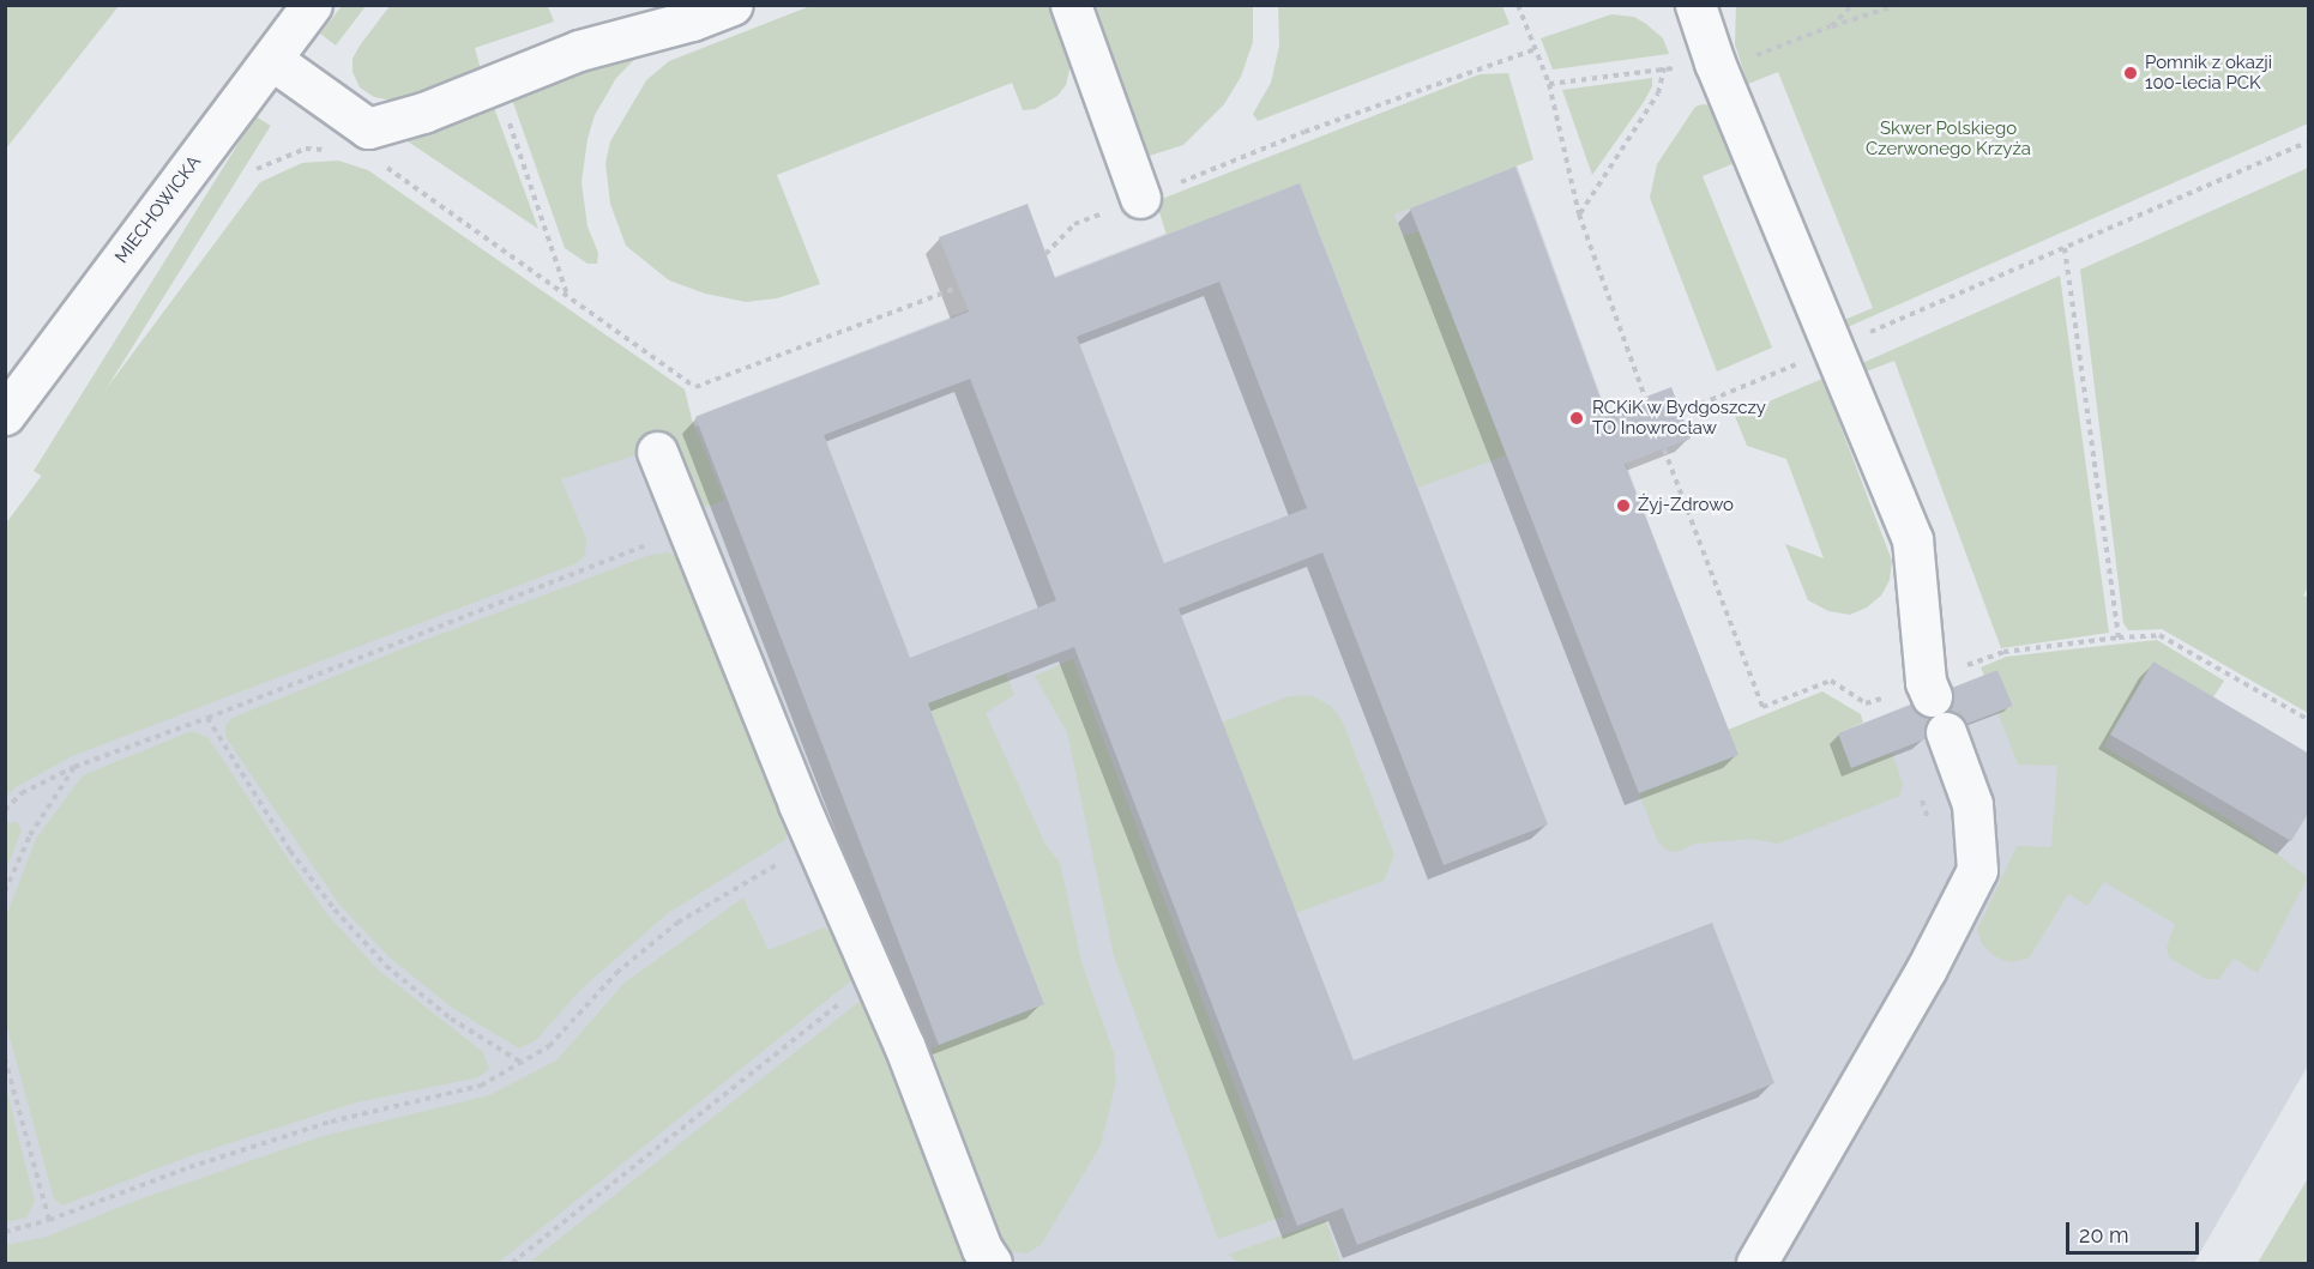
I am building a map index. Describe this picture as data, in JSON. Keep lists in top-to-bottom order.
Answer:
{
  "streets": {
    "street": ["MIECHOWICKA"]
  },
  "parks": ["Skwer Polskiego Czerwonego Krzyża"],
  "places": ["Pomnik z okazji 100-lecia PCK", "RCKiK w Bydgoszczy TO Inowrocław", "Żyj-Zdrowo"],
  "scale_bar": "20 m"
}
